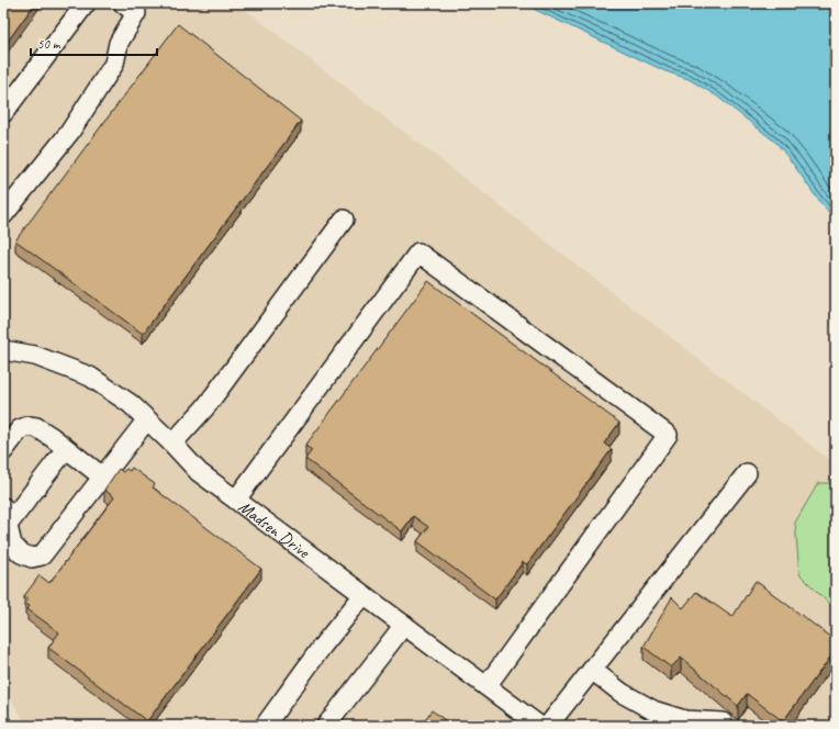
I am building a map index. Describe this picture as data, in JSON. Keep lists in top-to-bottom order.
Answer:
{
  "streets": {
    "street": ["Madsen Drive"]
  },
  "scale_bar": "50 m"
}
